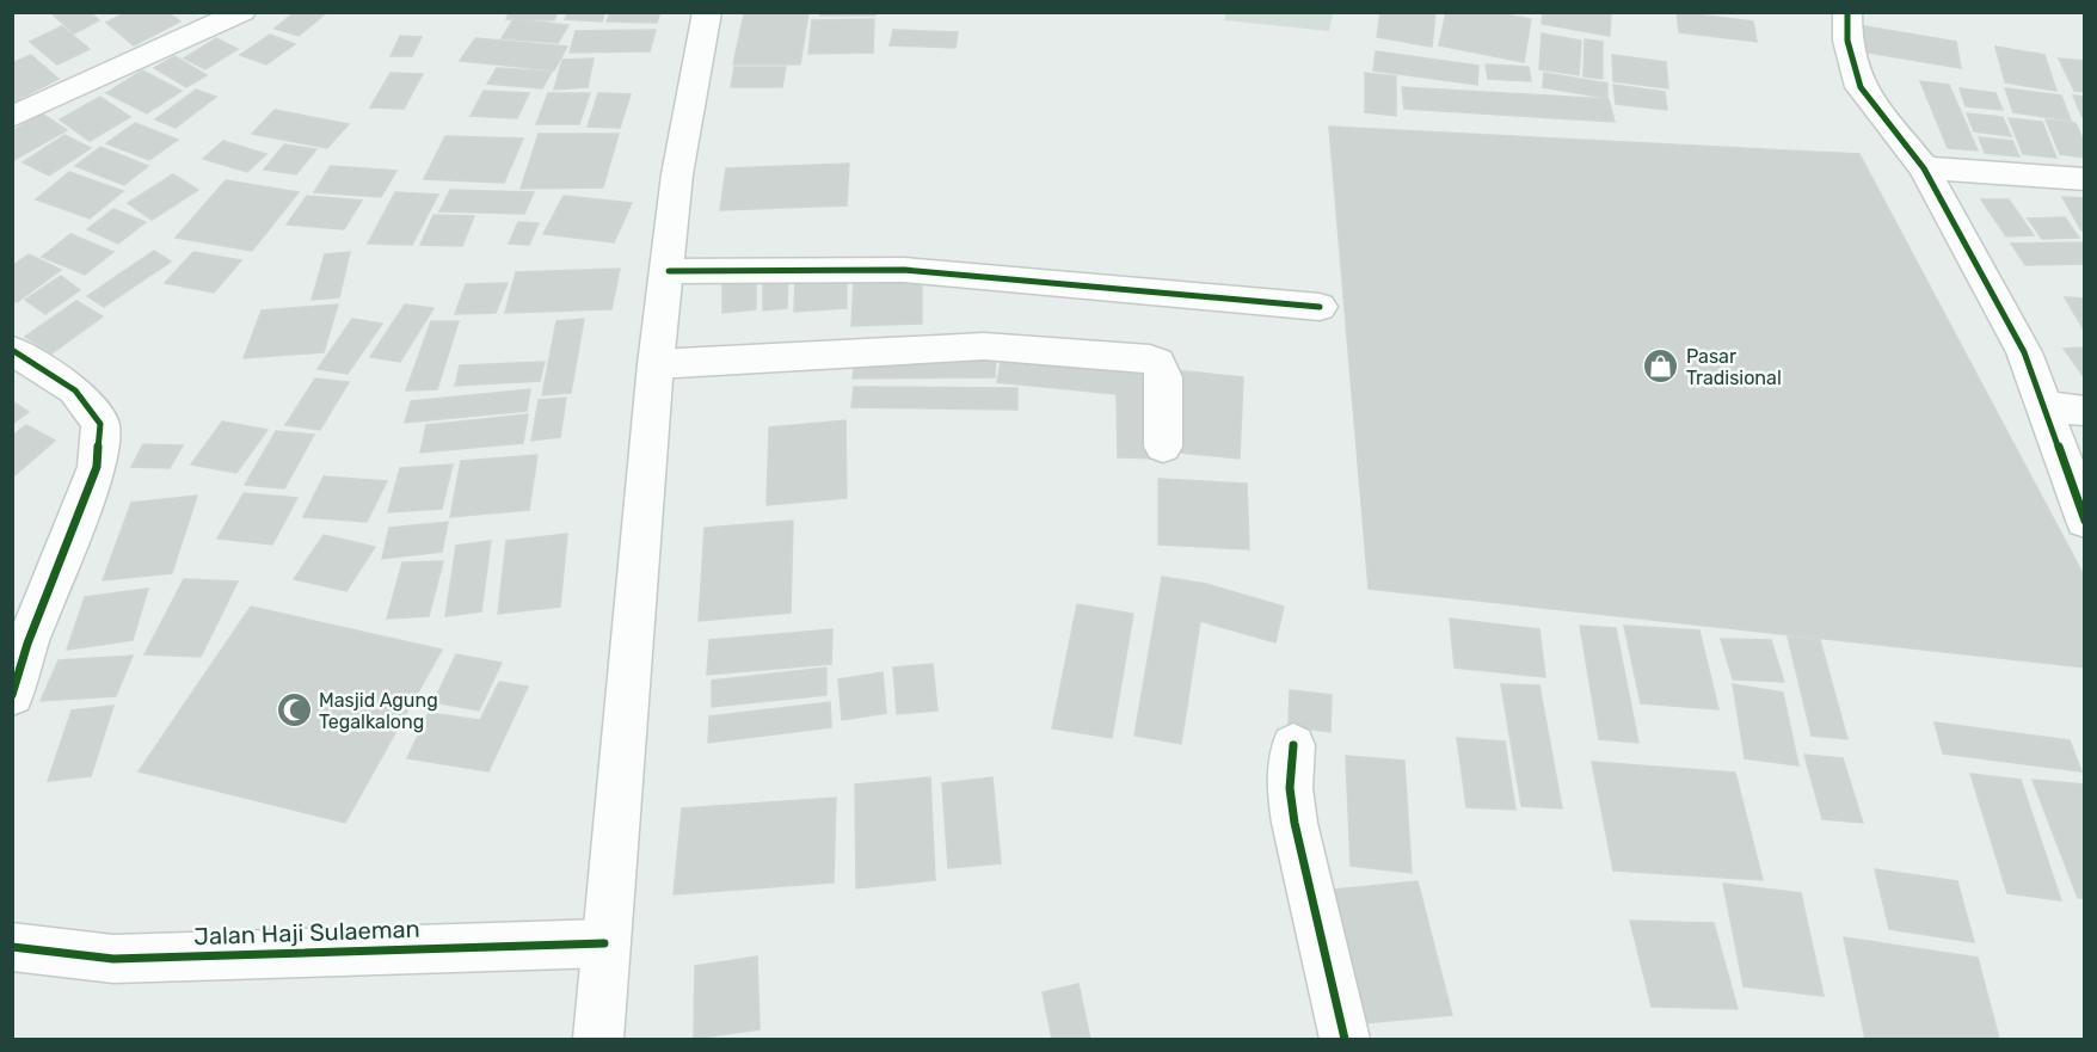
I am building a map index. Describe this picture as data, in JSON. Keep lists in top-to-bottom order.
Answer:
{
  "streets": {
    "street": ["Jalan Haji Sulaeman"]
  },
  "places": {
    "shop": ["Pasar Tradisional"],
    "mosque": ["Masjid Agung Tegalkalong"]
  }
}
